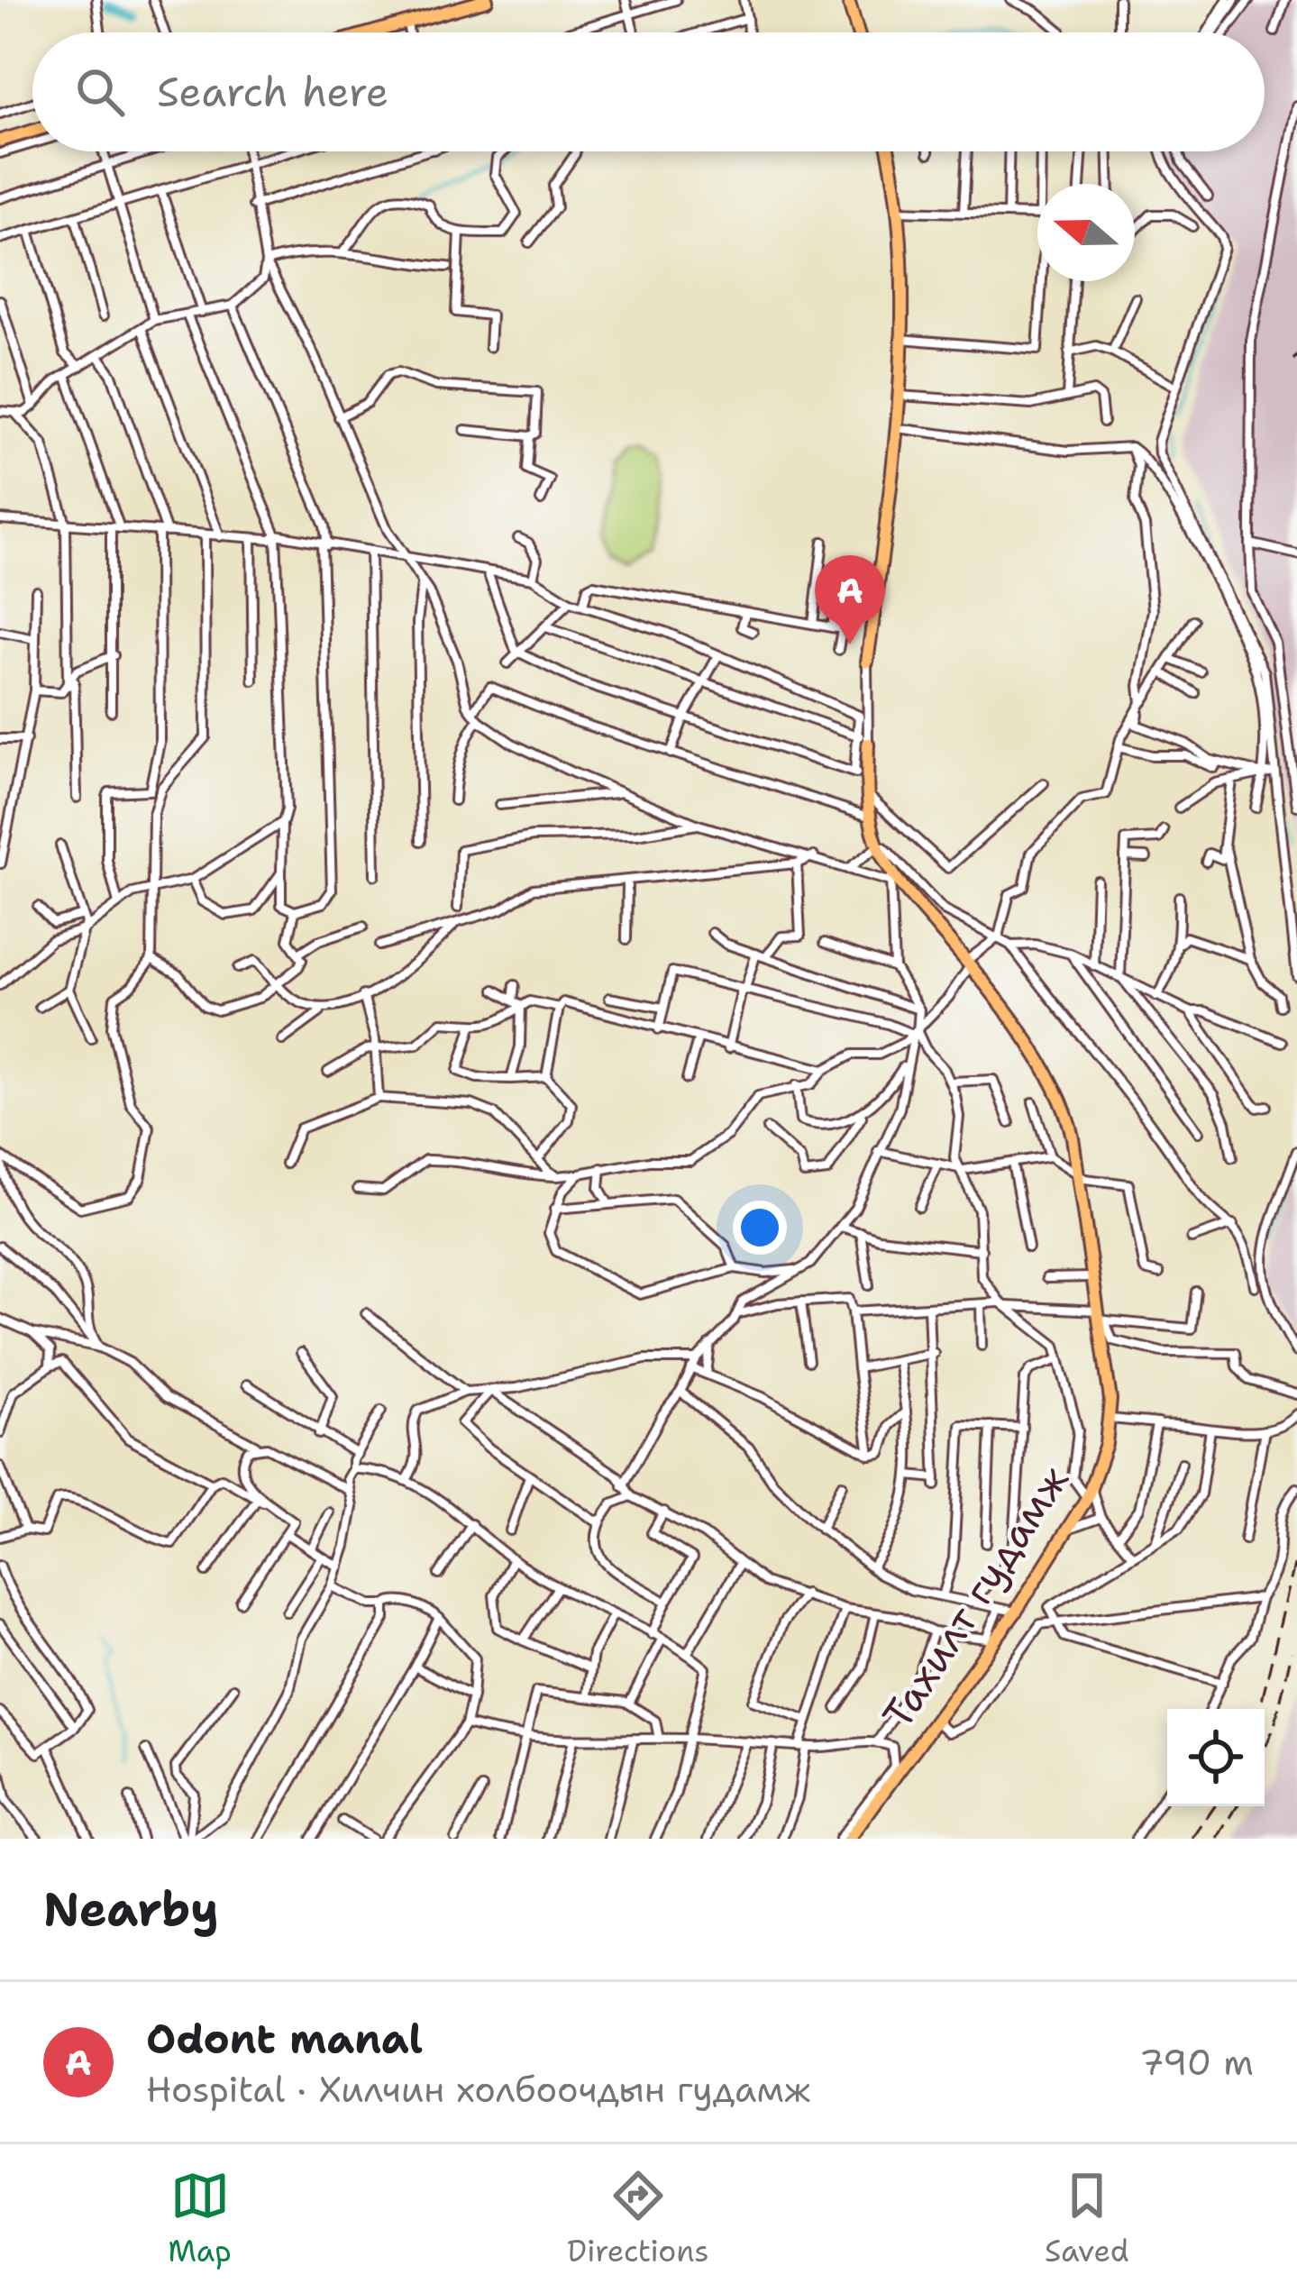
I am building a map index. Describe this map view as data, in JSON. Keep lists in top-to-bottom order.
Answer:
{
  "streets": {
    "main road": ["Тахилт гудамж"]
  },
  "north": "left",
  "page": {
    "search": "Search here",
    "pins": "A",
    "heading": "Nearby",
    "list": [
      {
        "mark": "A",
        "name": "Odont manal",
        "note": "Hospital · Хилчин холбоочдын гудамж",
        "value": "790 m"
      }
    ],
    "nav": ["Map", "Directions", "Saved"]
  }
}
